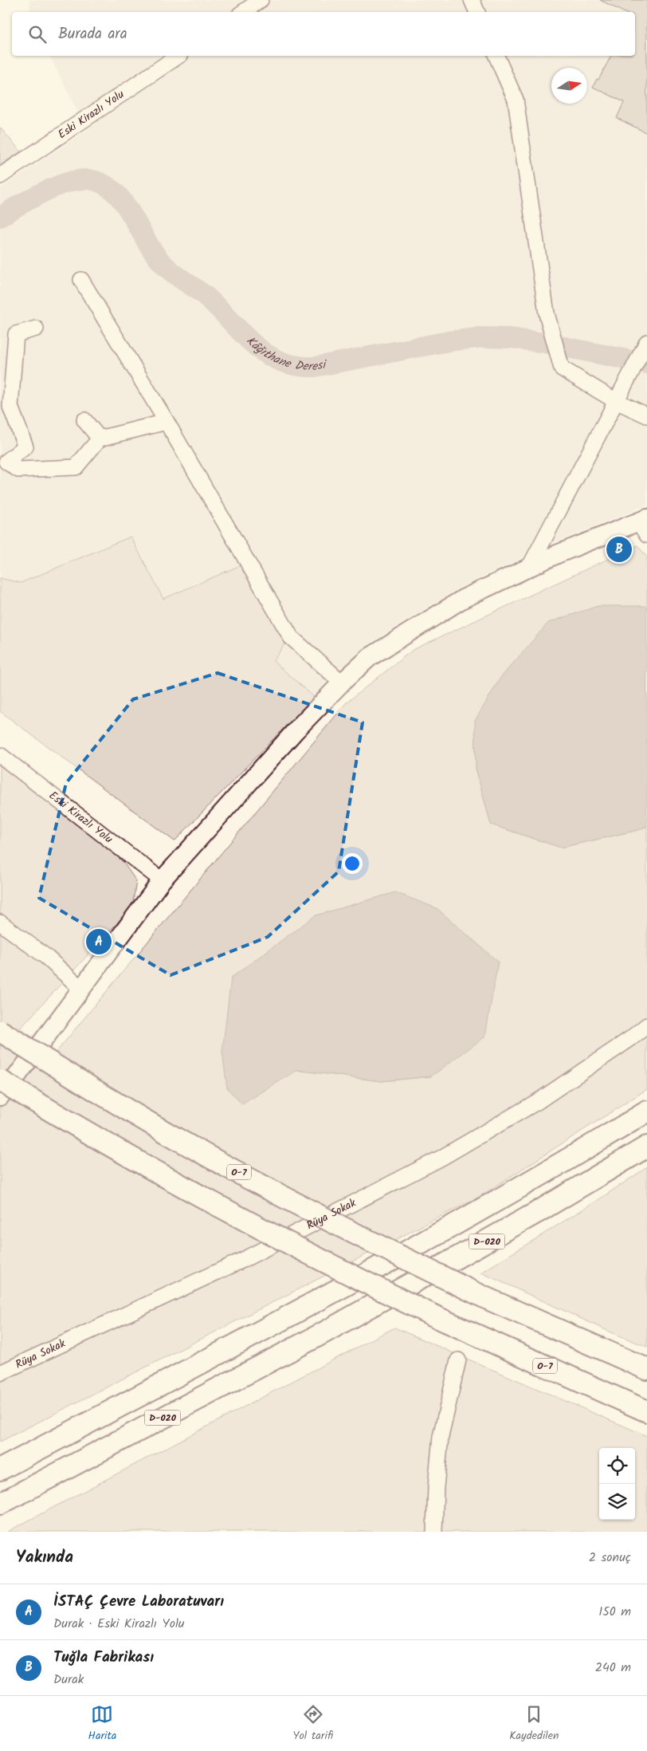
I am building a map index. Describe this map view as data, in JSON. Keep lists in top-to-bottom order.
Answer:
{
  "streets": {
    "highway": ["O-7", "D-020"],
    "street": ["Eski Kirazlı Yolu", "Rüya Sokak"]
  },
  "water": ["Kâğıthane Deresi"],
  "north": "right",
  "page": {
    "search": "Burada ara",
    "pins": ["B", "A"],
    "heading": ["Yakında", "2 sonuç"],
    "list": [
      {
        "mark": "A",
        "name": "İSTAÇ Çevre Laboratuvarı",
        "note": "Durak · Eski Kirazlı Yolu",
        "value": "150 m"
      },
      {
        "mark": "B",
        "name": "Tuğla Fabrikası",
        "note": "Durak",
        "value": "240 m"
      }
    ],
    "nav": ["Harita", "Yol tarifi", "Kaydedilen"]
  }
}
